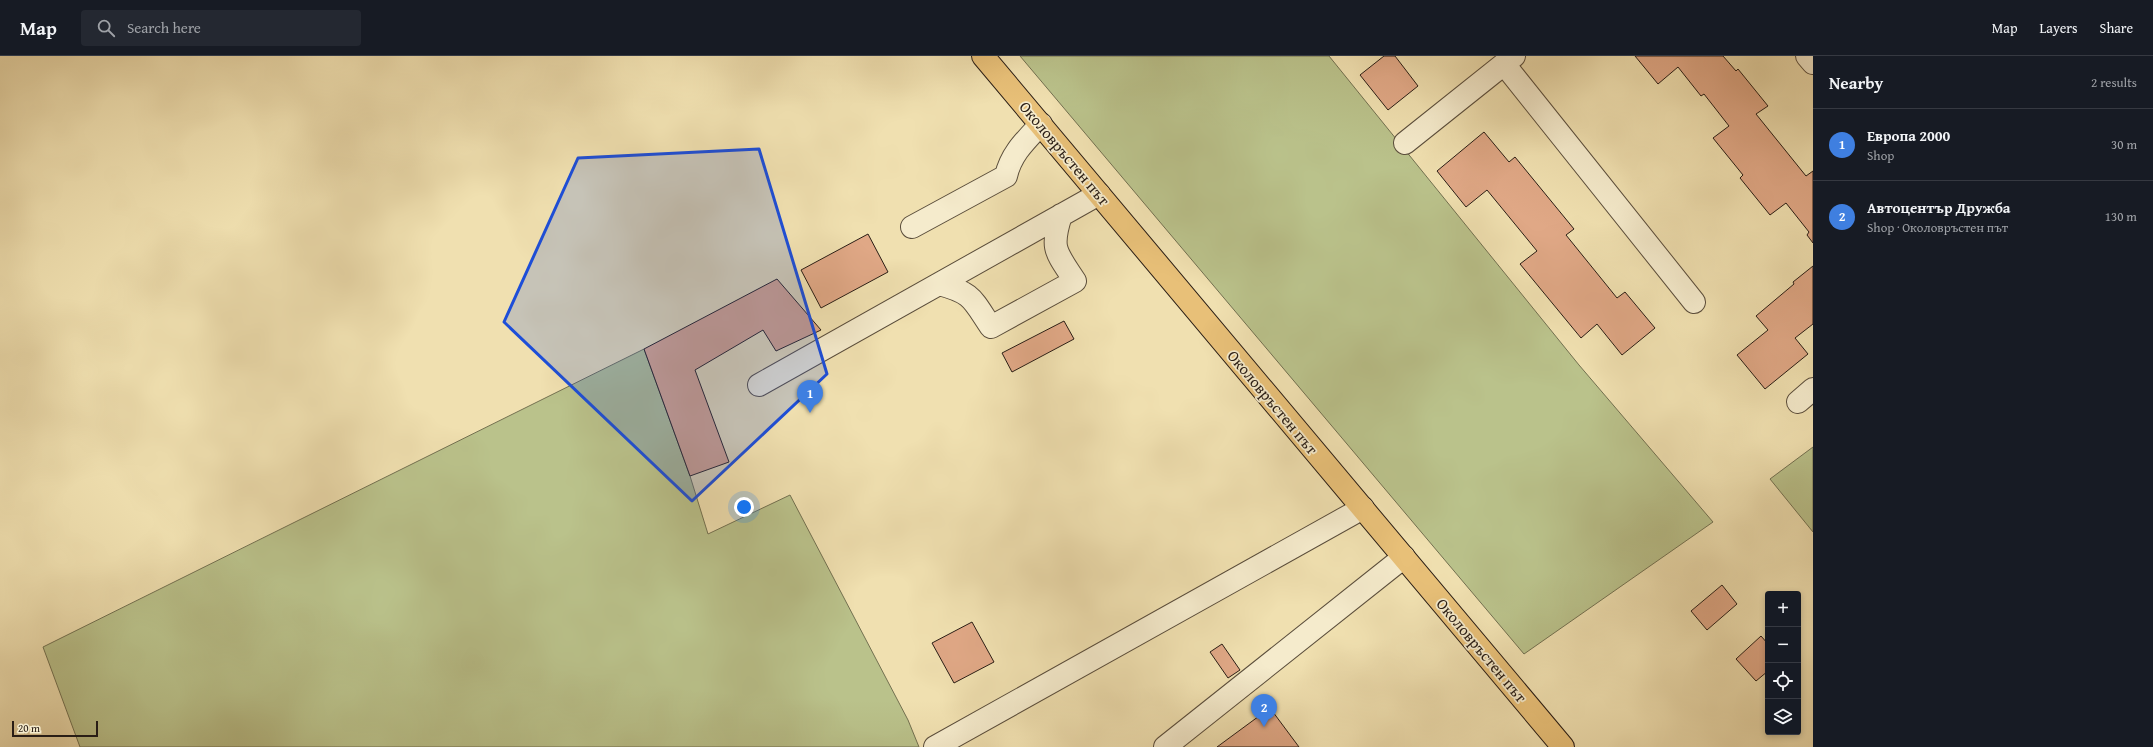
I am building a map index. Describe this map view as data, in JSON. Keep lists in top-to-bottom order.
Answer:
{
  "streets": {
    "main road": ["Околовръстен път"]
  },
  "scale_bar": "20 m",
  "page": {
    "header": "Map",
    "search": "Search here",
    "nav": ["Map", "Layers", "Share"],
    "heading": ["Nearby", "2 results"],
    "list": [
      {
        "mark": "1",
        "name": "Европа 2000",
        "note": "Shop",
        "value": "30 m"
      },
      {
        "mark": "2",
        "name": "Автоцентър Дружба",
        "note": "Shop · Околовръстен път",
        "value": "130 m"
      }
    ],
    "pins": ["1", "2"],
    "map_buttons": ["+", "−"],
    "scale": "20 m"
  }
}
